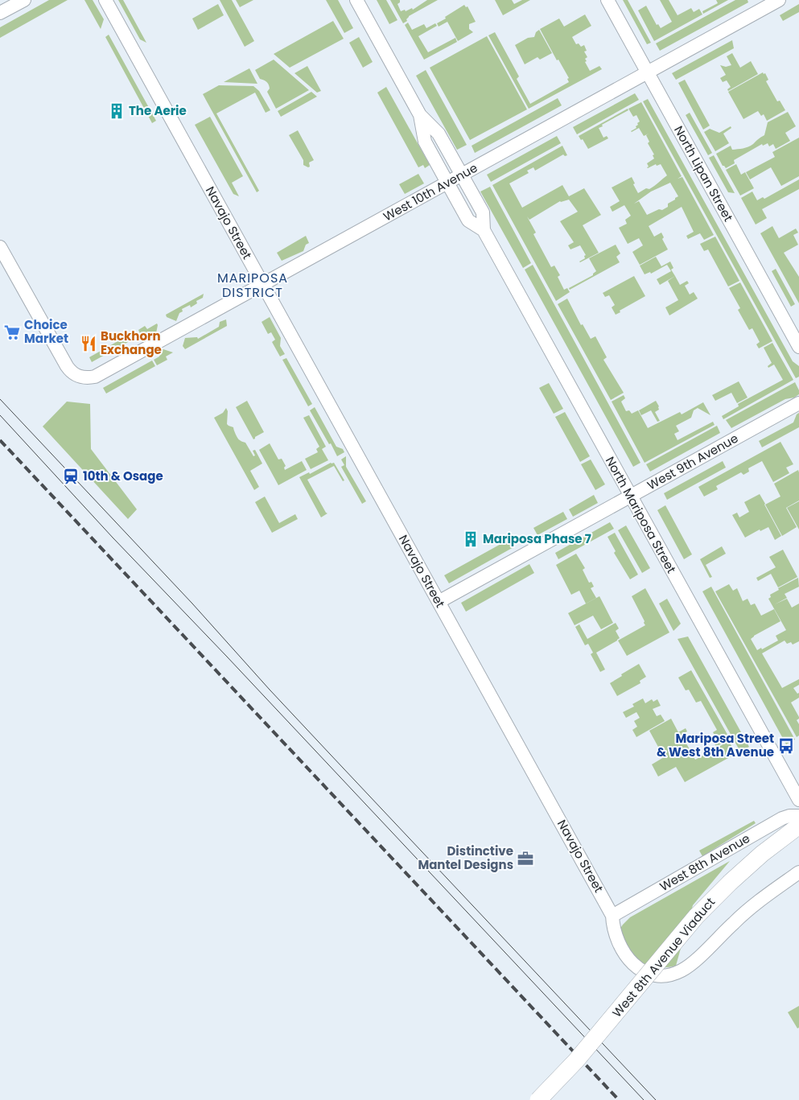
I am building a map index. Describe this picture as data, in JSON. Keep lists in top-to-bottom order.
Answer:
{
  "streets": {
    "main road": ["West 8th Avenue Viaduct"],
    "street": [
      "North Lipan Street",
      "West 10th Avenue",
      "Navajo Street",
      "West 9th Avenue",
      "North Mariposa Street",
      "West 8th Avenue"
    ]
  },
  "crossings": [
    ["North Lipan Street", "West 10th Avenue"],
    ["West 10th Avenue", "Navajo Street"],
    ["West 10th Avenue", "North Mariposa Street"],
    ["Navajo Street", "West 9th Avenue"],
    ["Navajo Street", "West 8th Avenue"],
    ["West 9th Avenue", "North Mariposa Street"]
  ],
  "districts": ["MARIPOSA DISTRICT"],
  "places": {
    "building": ["The Aerie", "Mariposa Phase 7"],
    "supermarket": ["Choice Market"],
    "restaurant": ["Buckhorn Exchange"],
    "station": ["10th & Osage"],
    "bus stop": ["Mariposa Street & West 8th Avenue"],
    "office": ["Distinctive Mantel Designs"]
  }
}
